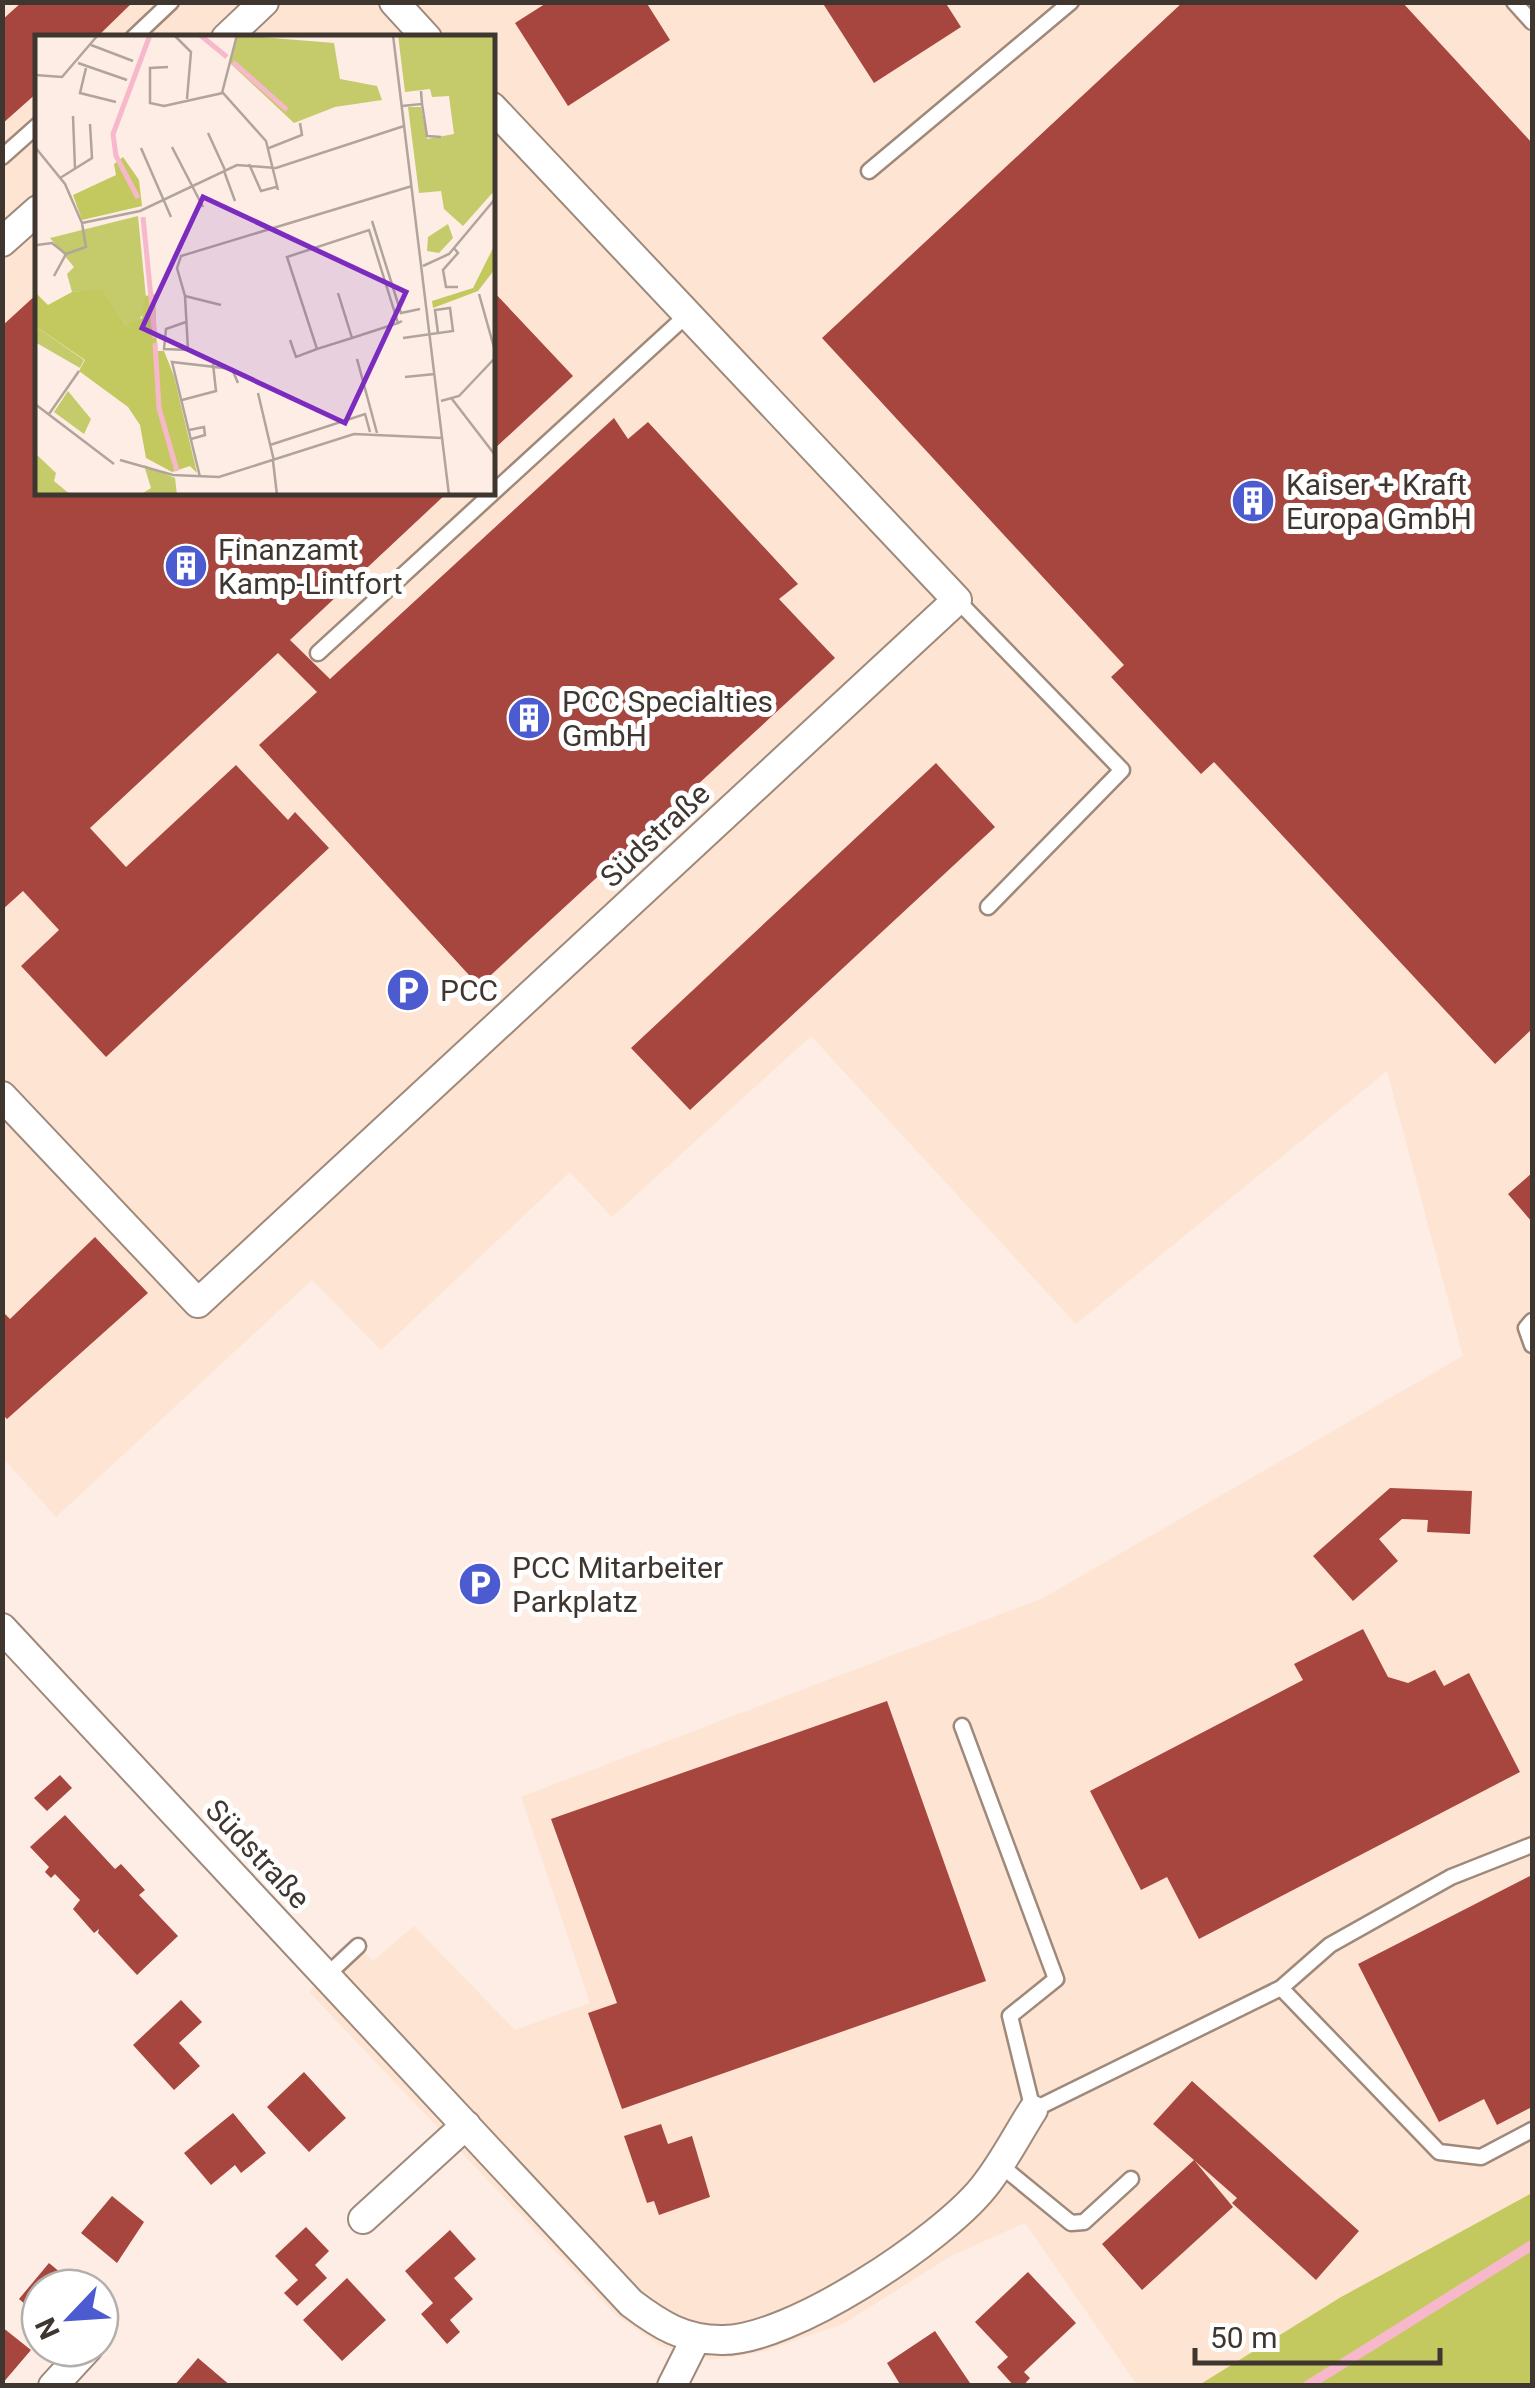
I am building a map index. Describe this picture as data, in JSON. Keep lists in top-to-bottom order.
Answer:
{
  "streets": {
    "street": ["Südstraße"]
  },
  "places": {
    "building": ["Kaiser + Kraft Europa GmbH", "Finanzamt Kamp-Lintfort", "PCC Specialties GmbH"],
    "parking": ["PCC", "PCC Mitarbeiter Parkplatz"]
  },
  "scale_bar": "50 m",
  "north": "bottom left"
}
